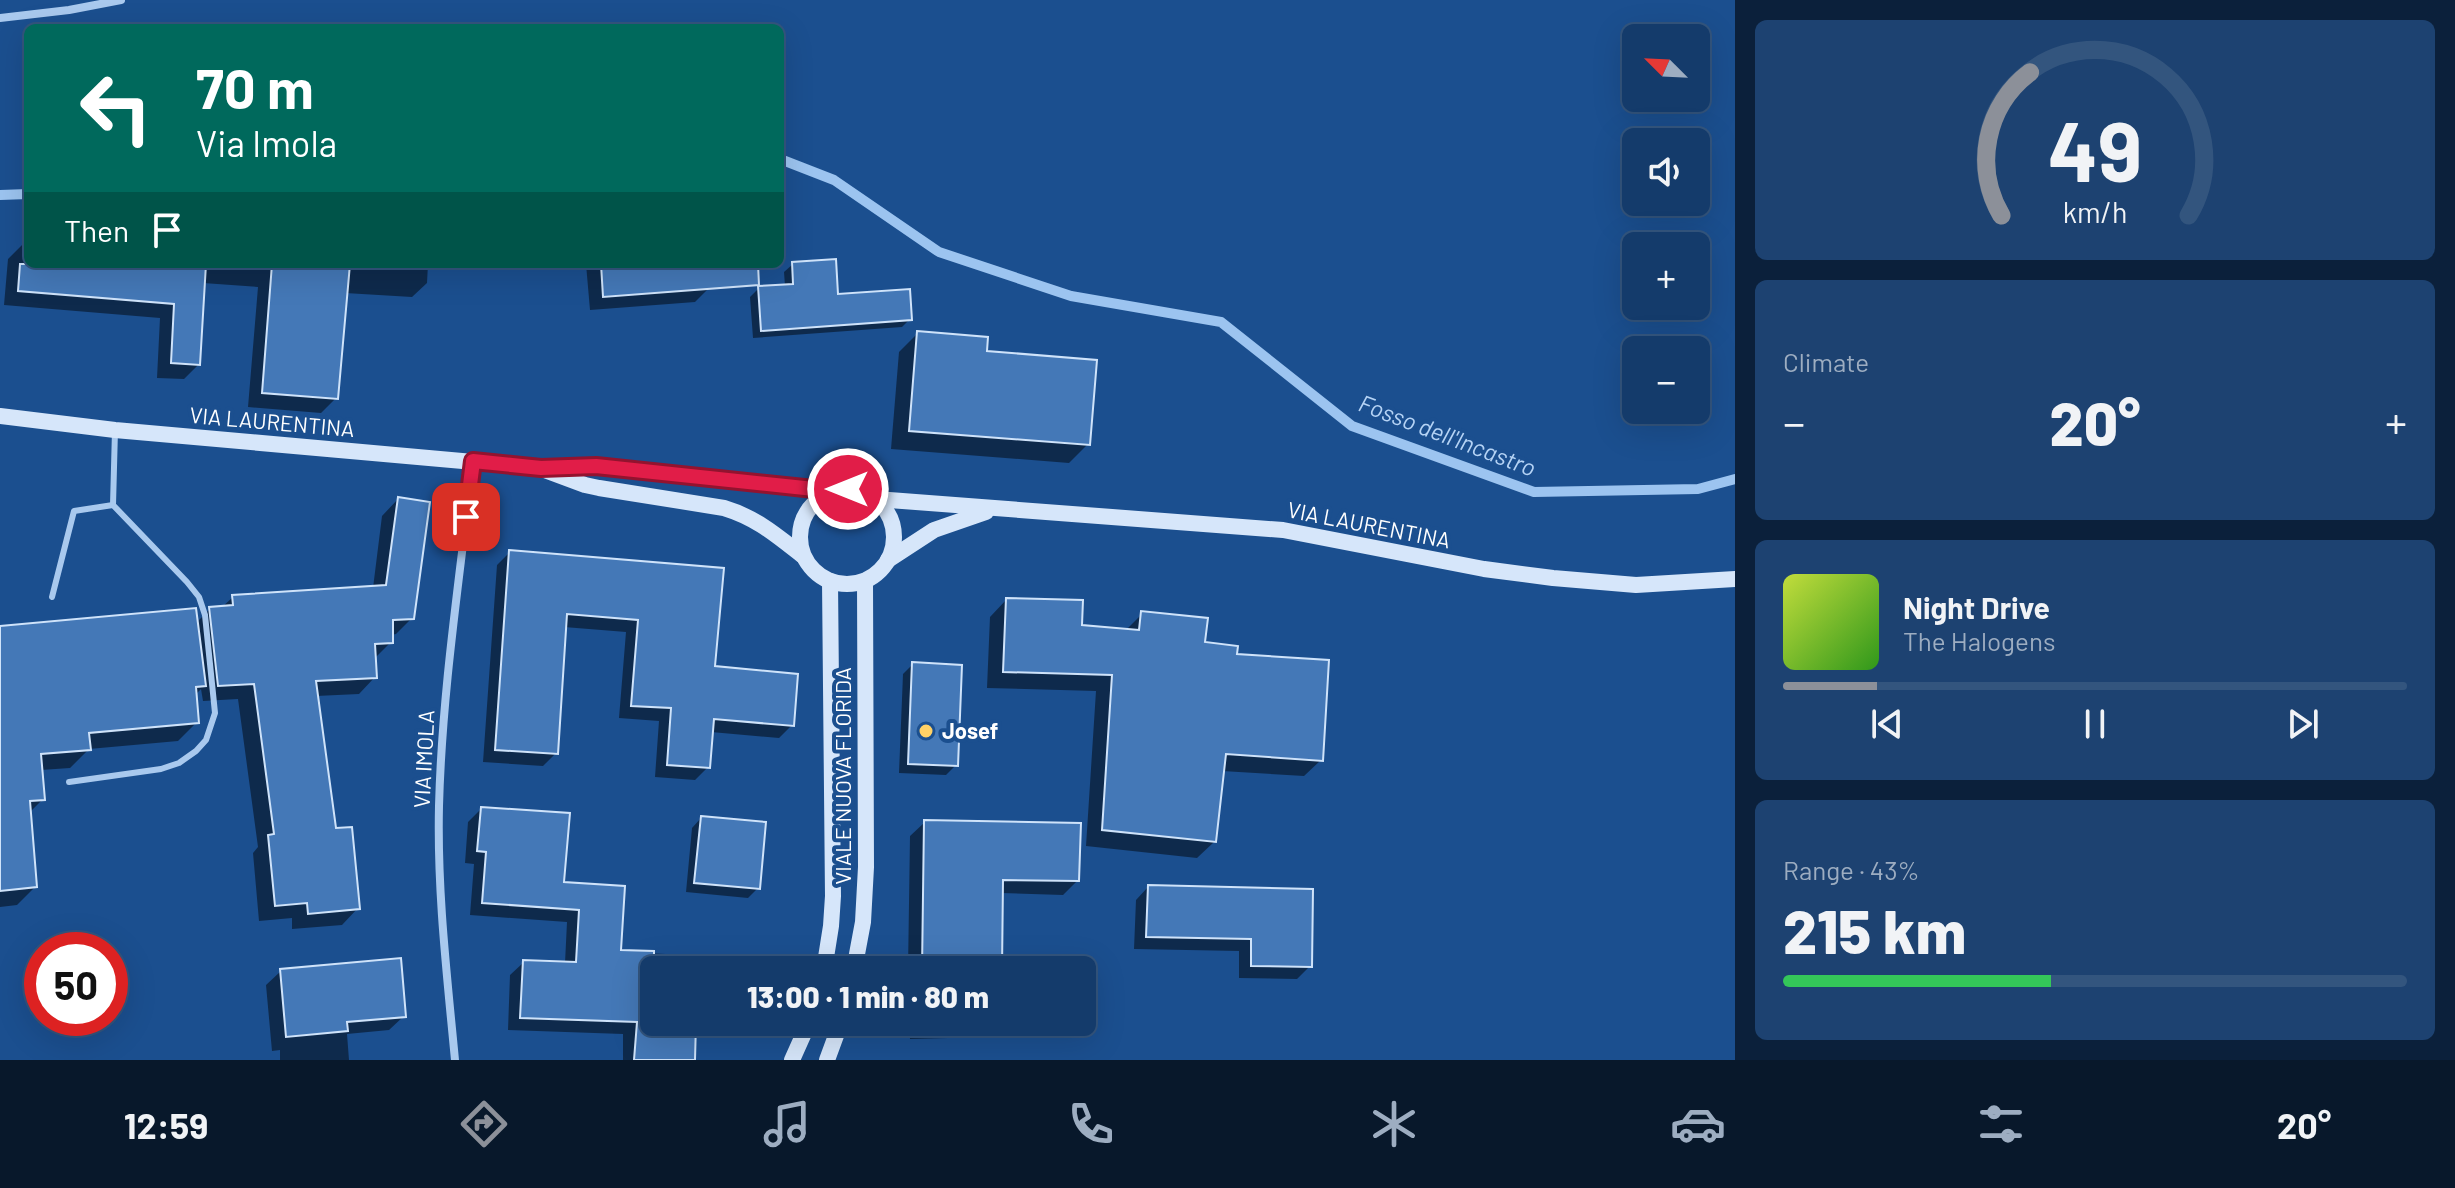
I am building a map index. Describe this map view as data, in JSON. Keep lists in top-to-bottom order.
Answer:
{
  "streets": {
    "main road": ["VIA LAURENTINA", "VIALE NUOVA FLORIDA"],
    "street": ["VIA IMOLA"]
  },
  "crossings": [
    ["VIA LAURENTINA", "VIA IMOLA"],
    ["VIA LAURENTINA", "VIALE NUOVA FLORIDA"]
  ],
  "water": ["Fosso dell'Incastro"],
  "places": ["Josef"],
  "north": "top left",
  "page": {
    "map_buttons": ["+", "−"],
    "turn": ["70 m", "Via Imola"],
    "then": "Then",
    "tile": [
      "Climate",
      ["Range · 43%", "215 km"]
    ],
    "heat": ["−", "20°", "+"],
    "song": ["Night Drive", "The Halogens"],
    "limit": "50",
    "trip": "13:00 · 1 min · 80 m",
    "tabs": ["12:59", "20°"],
    "gauge": ["49", "km/h"]
  }
}
